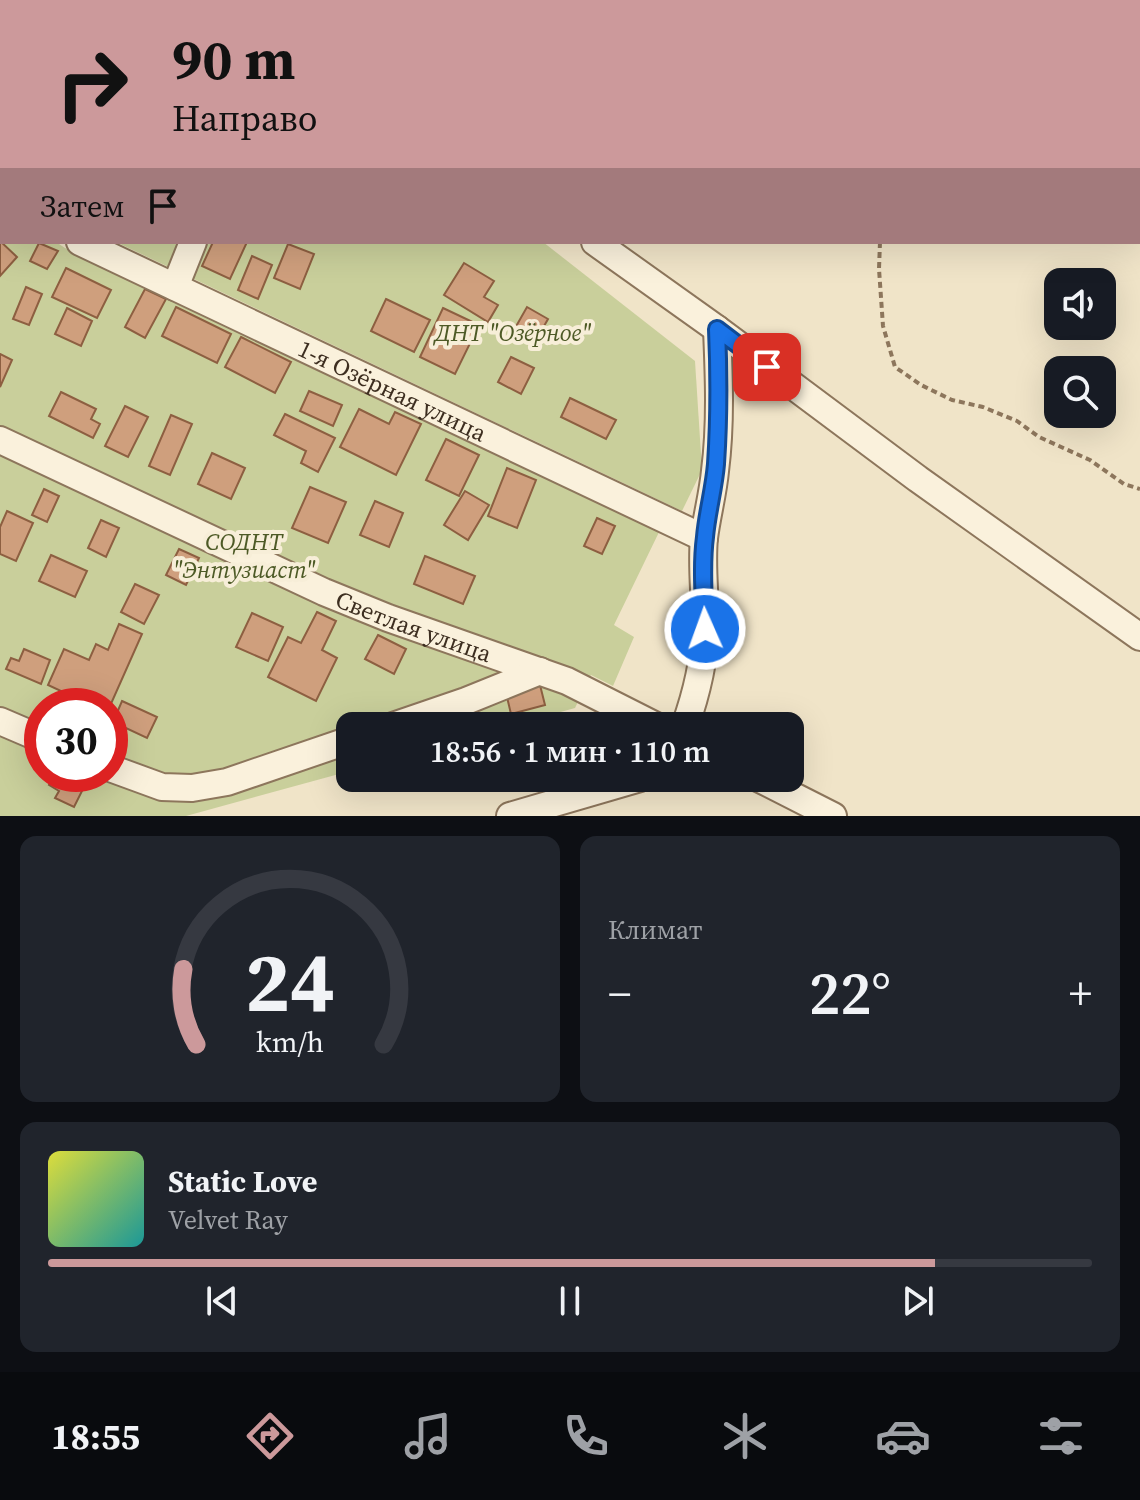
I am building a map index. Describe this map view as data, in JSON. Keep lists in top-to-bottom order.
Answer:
{
  "streets": {
    "street": ["1-я Озёрная улица", "Светлая улица"]
  },
  "parks": ["ДНТ \"Озёрное\"", "СОДНТ \"Энтузиаст\""],
  "page": {
    "turn": ["90 m", "Направо"],
    "then": "Затем",
    "limit": "30",
    "trip": "18:56 · 1 мин · 110 m",
    "tile": "Климат",
    "heat": ["−", "22°", "+"],
    "song": ["Static Love", "Velvet Ray"],
    "tabs": "18:55",
    "gauge": ["24", "km/h"]
  }
}
